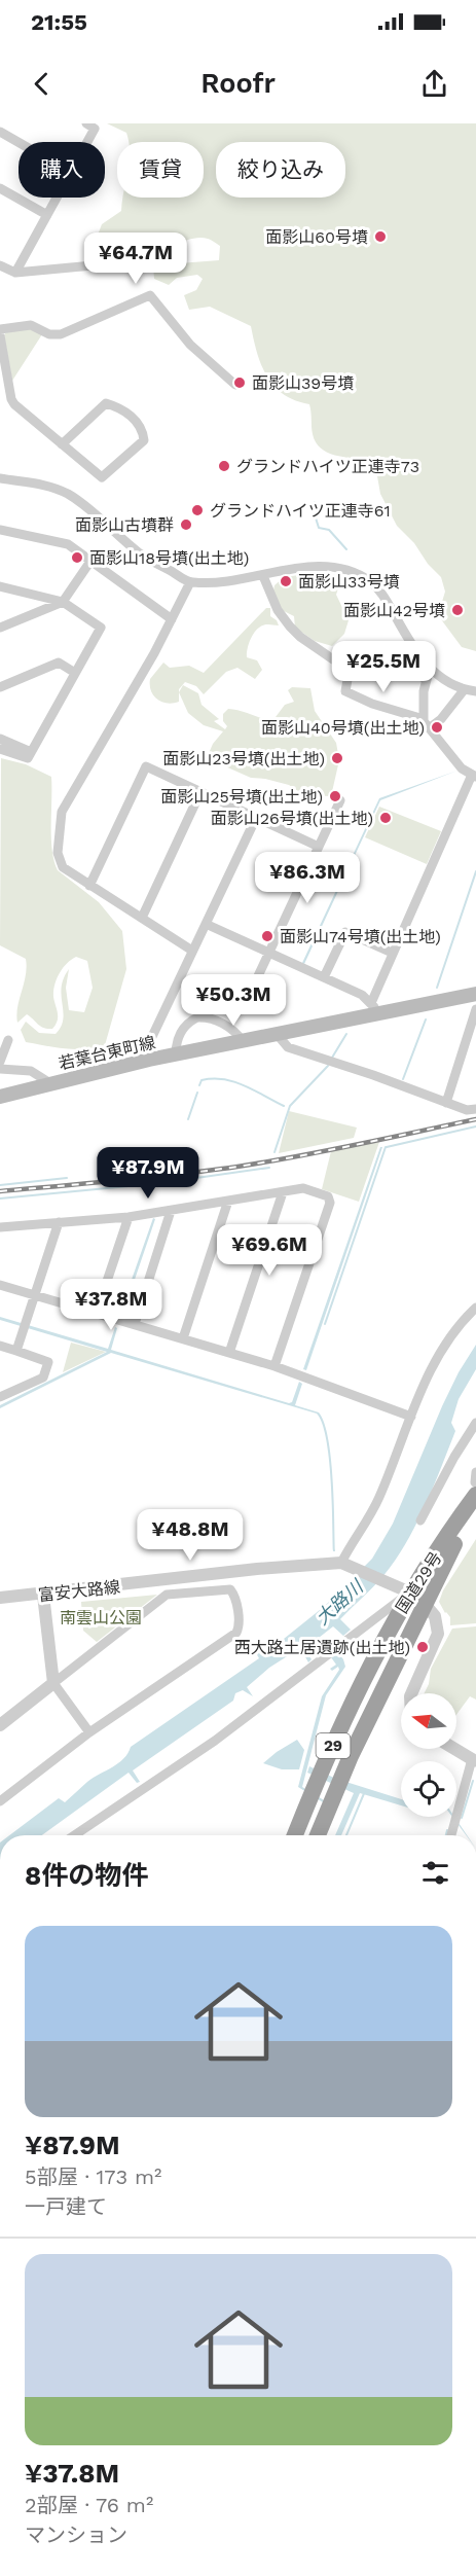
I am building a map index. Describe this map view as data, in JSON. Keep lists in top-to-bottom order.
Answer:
{
  "streets": {
    "highway": ["国道29号", "29"],
    "main road": ["若葉台東町線"],
    "street": ["富安大路線"]
  },
  "water": ["大路川"],
  "parks": ["南雲山公園"],
  "places": [
    "面影山60号墳",
    "面影山39号墳",
    "グランドハイツ正連寺73",
    "グランドハイツ正連寺61",
    "面影山古墳群",
    "面影山18号墳(出土地)",
    "面影山33号墳",
    "面影山42号墳",
    "面影山40号墳(出土地)",
    "面影山23号墳(出土地)",
    "面影山25号墳(出土地)",
    "面影山26号墳(出土地)",
    "面影山74号墳(出土地)",
    "西大路土居遺跡(出土地)"
  ],
  "north": "left",
  "page": {
    "status": "21:55",
    "header": "Roofr",
    "chip": ["購入", "賃貸", "絞り込み"],
    "price": [
      "¥64.7M",
      "¥25.5M",
      "¥86.3M",
      "¥50.3M",
      "¥87.9M",
      "¥69.6M",
      "¥37.8M",
      "¥48.8M"
    ],
    "heading": "8件の物件",
    "list": [
      {
        "name": "¥87.9M",
        "note": "5部屋 · 173 m² · 一戸建て"
      },
      {
        "name": "¥37.8M",
        "note": "2部屋 · 76 m² · マンション"
      }
    ]
  }
}
